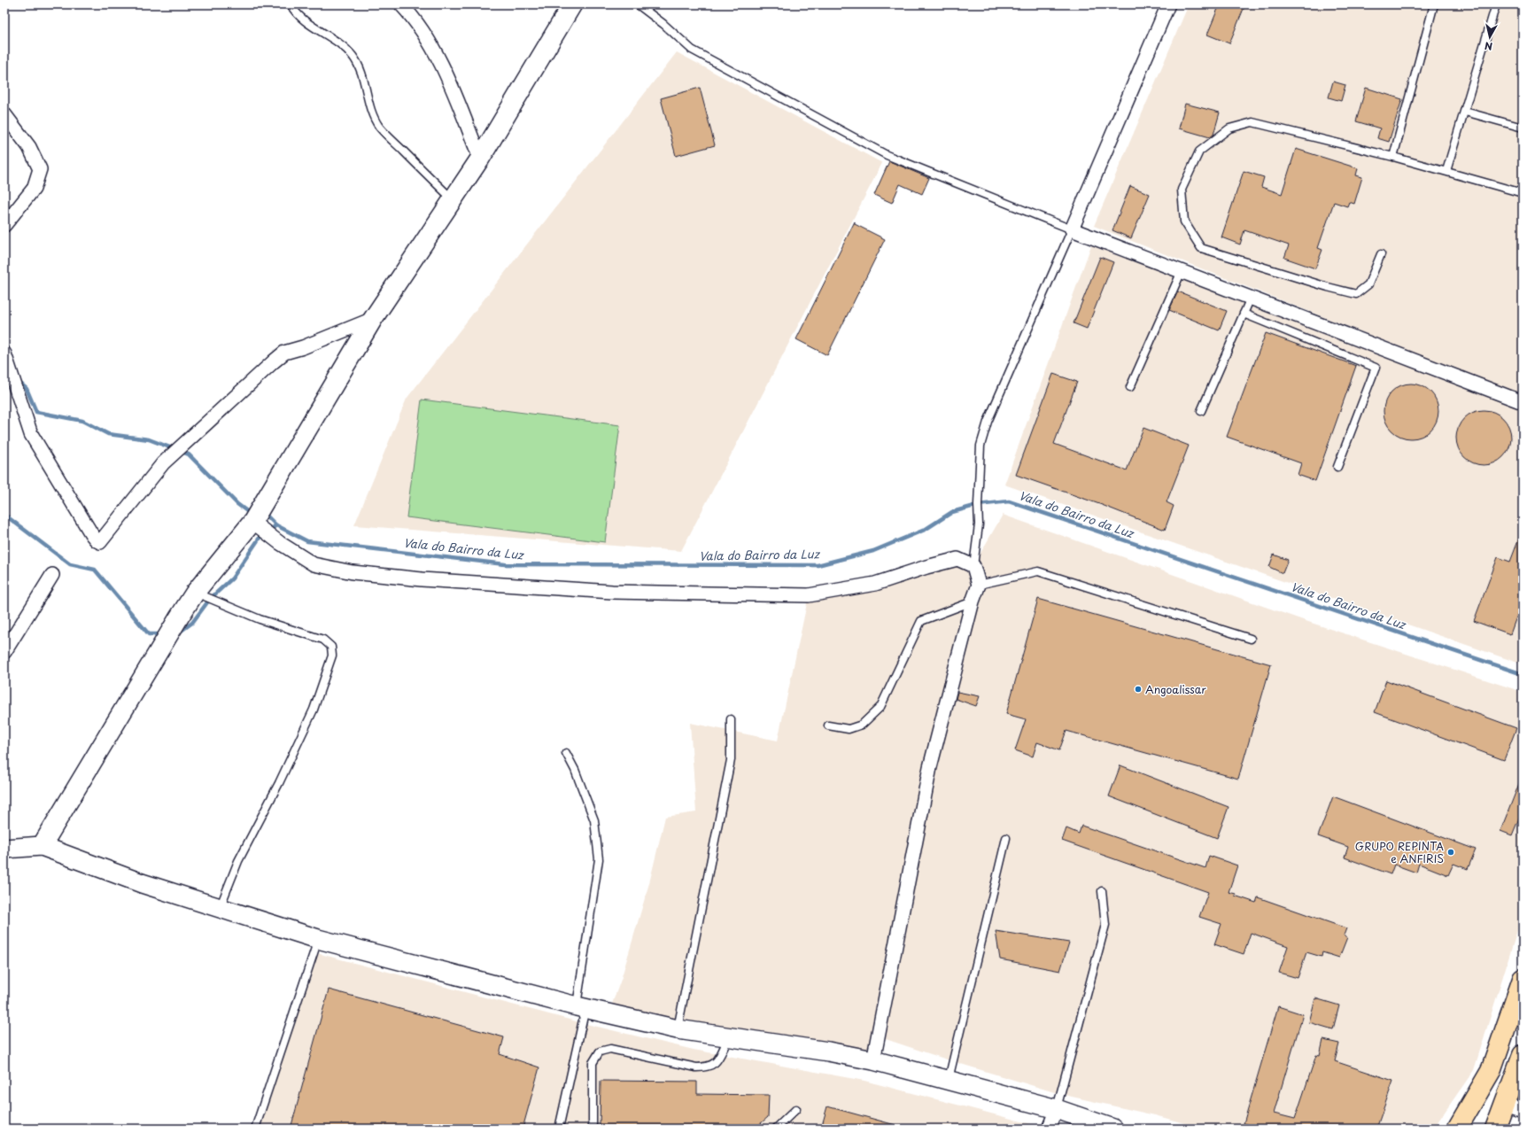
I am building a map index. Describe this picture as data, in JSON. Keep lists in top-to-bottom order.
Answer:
{
  "water": ["Vala do Bairro da Luz"],
  "places": ["Angoalissar", "GRUPO REPINTA e ANFIRIS"],
  "north": "bottom"
}
